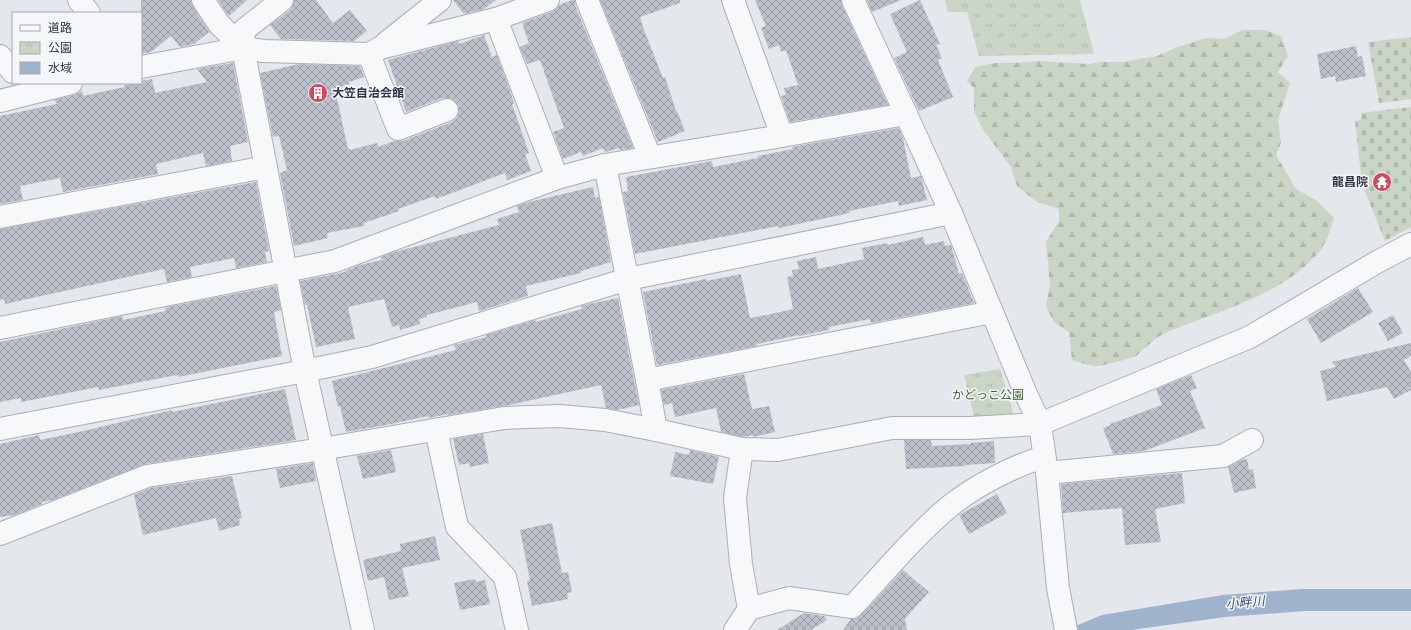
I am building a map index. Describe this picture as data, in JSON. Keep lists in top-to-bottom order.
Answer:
{
  "water": ["小畔川"],
  "parks": ["かどっこ公園"],
  "places": {
    "building": ["大笠自治会館"],
    "temple": ["龍昌院"]
  },
  "legend": ["道路", "公園", "水域"]
}
